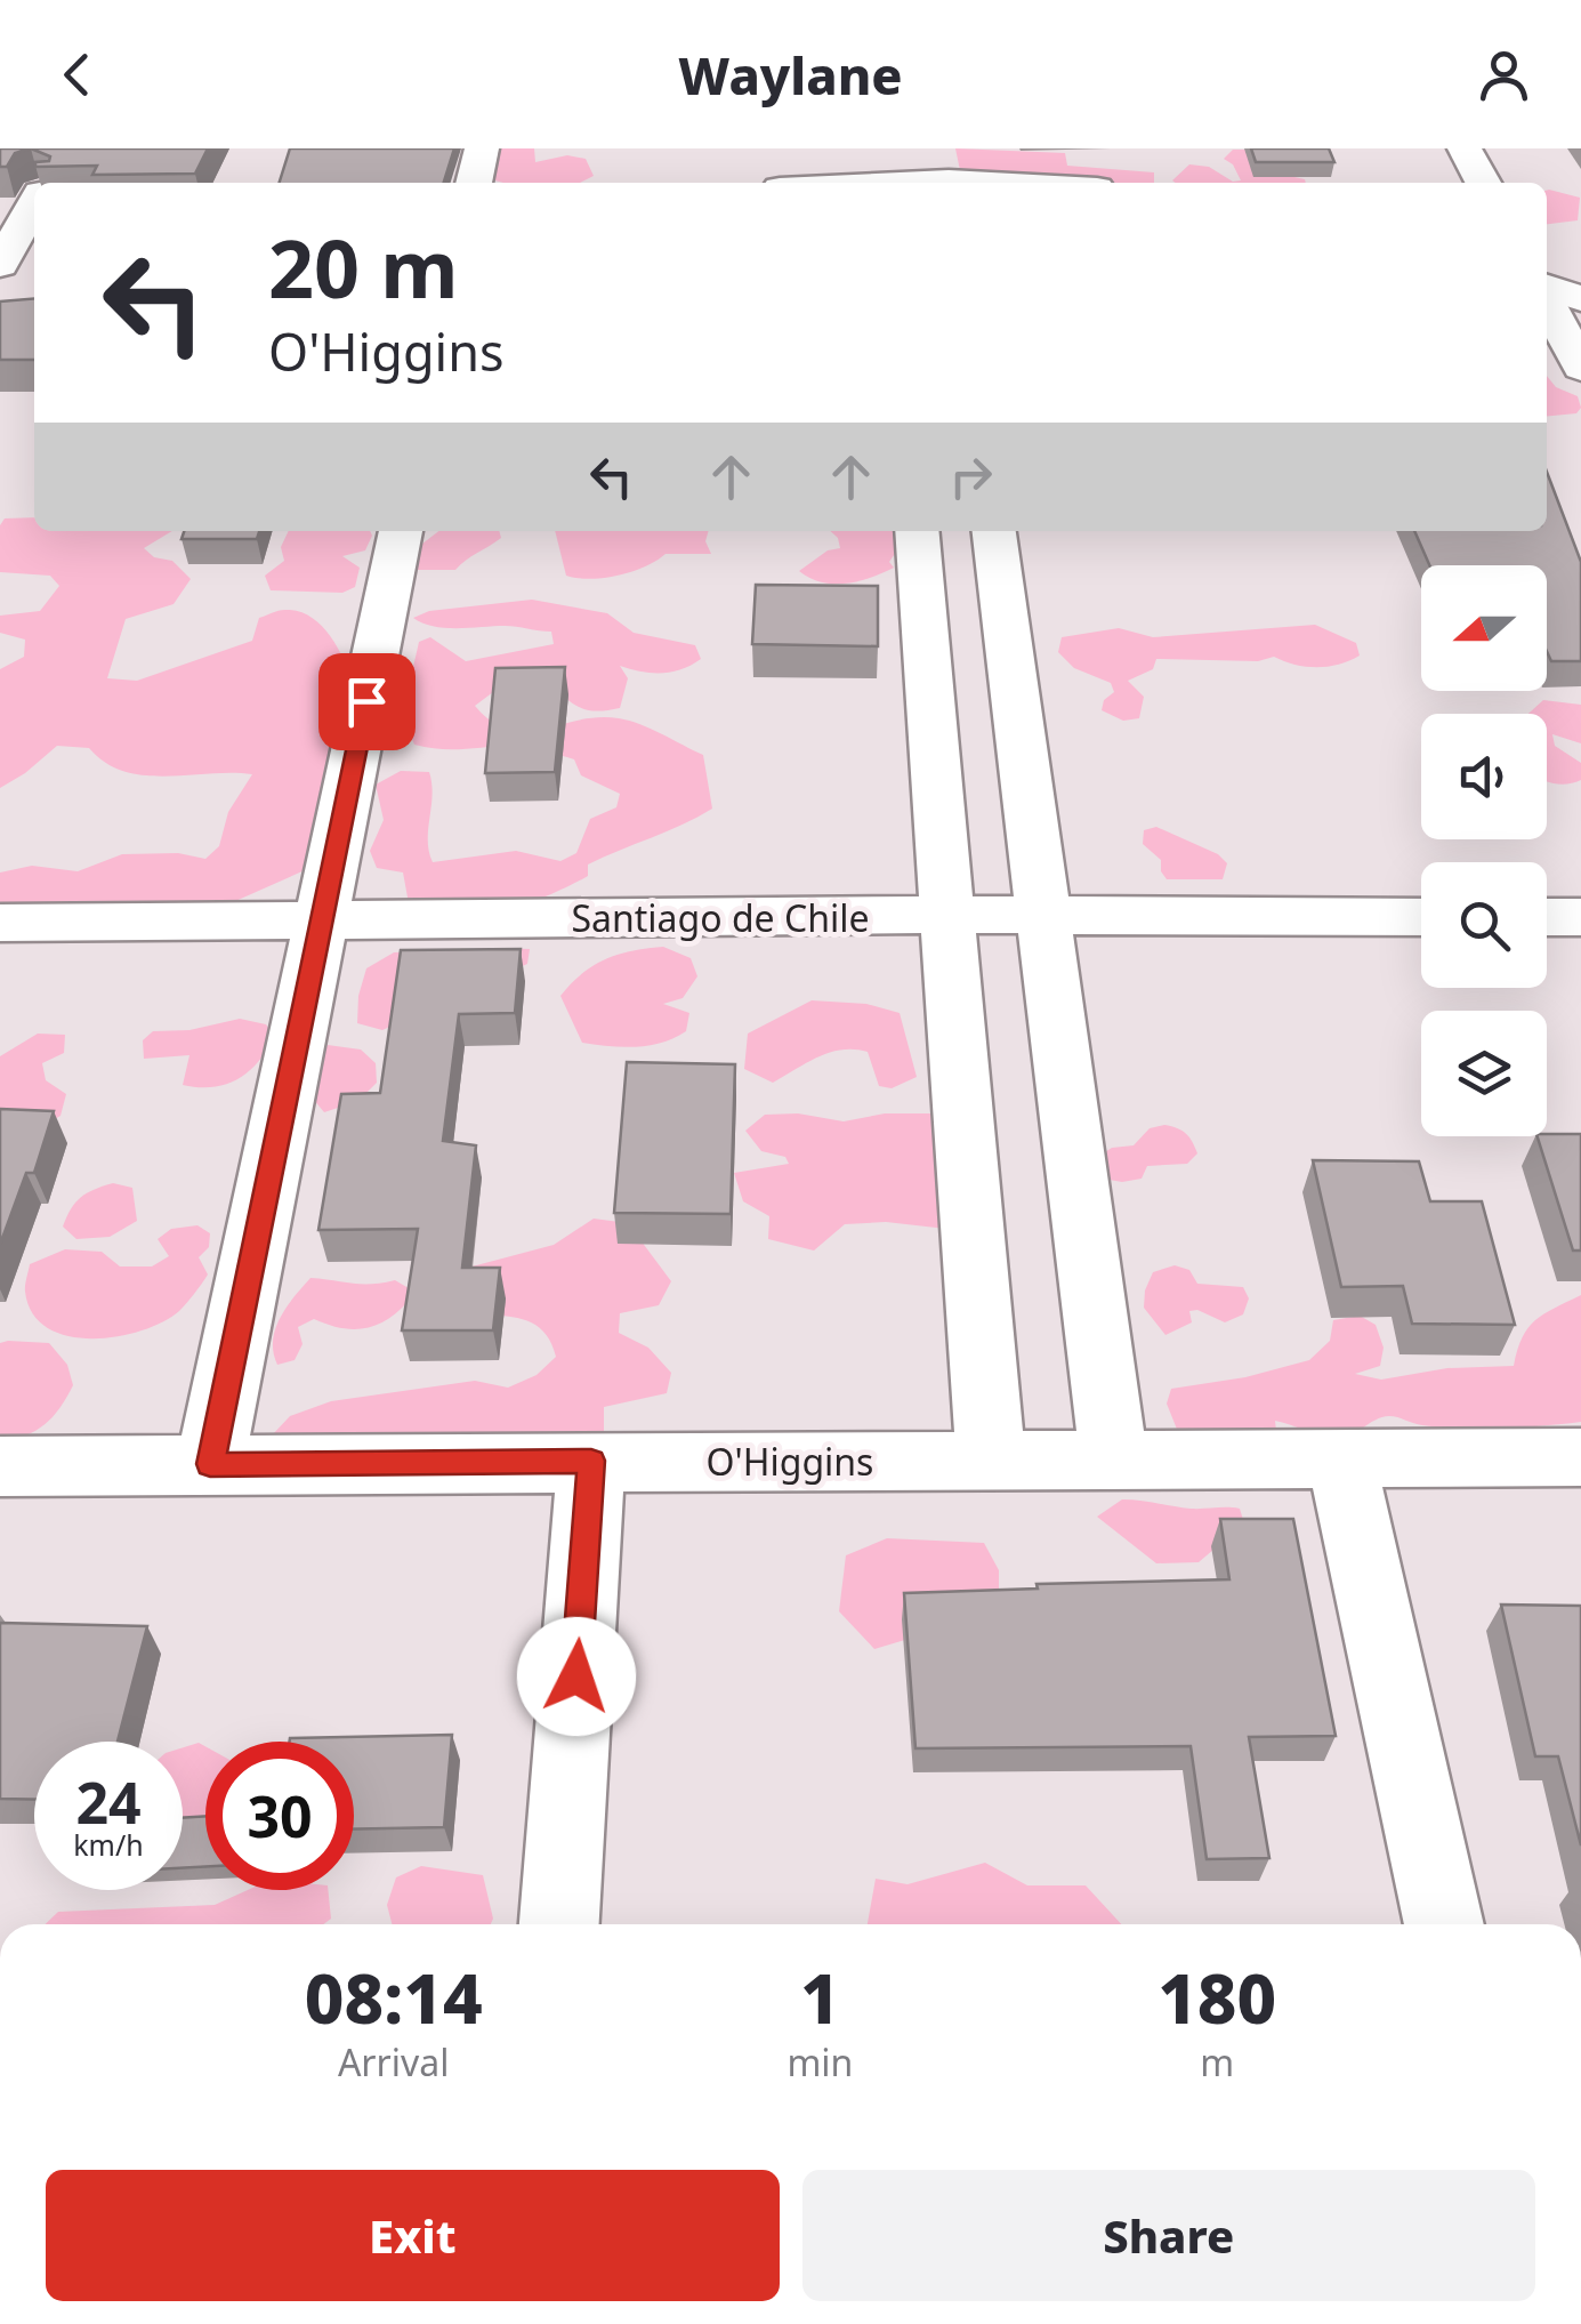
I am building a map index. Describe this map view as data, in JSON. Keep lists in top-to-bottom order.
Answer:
{
  "streets": {
    "street": ["Santiago de Chile", "O'Higgins"]
  },
  "north": "left",
  "page": {
    "header": "Waylane",
    "turn": ["20 m", "O'Higgins"],
    "speed": "24 km/h",
    "limit": "30",
    "eta": [
      "08:14",
      "Arrival",
      "1",
      "min",
      "180",
      "m"
    ],
    "buttons": ["Exit", "Share"]
  }
}
